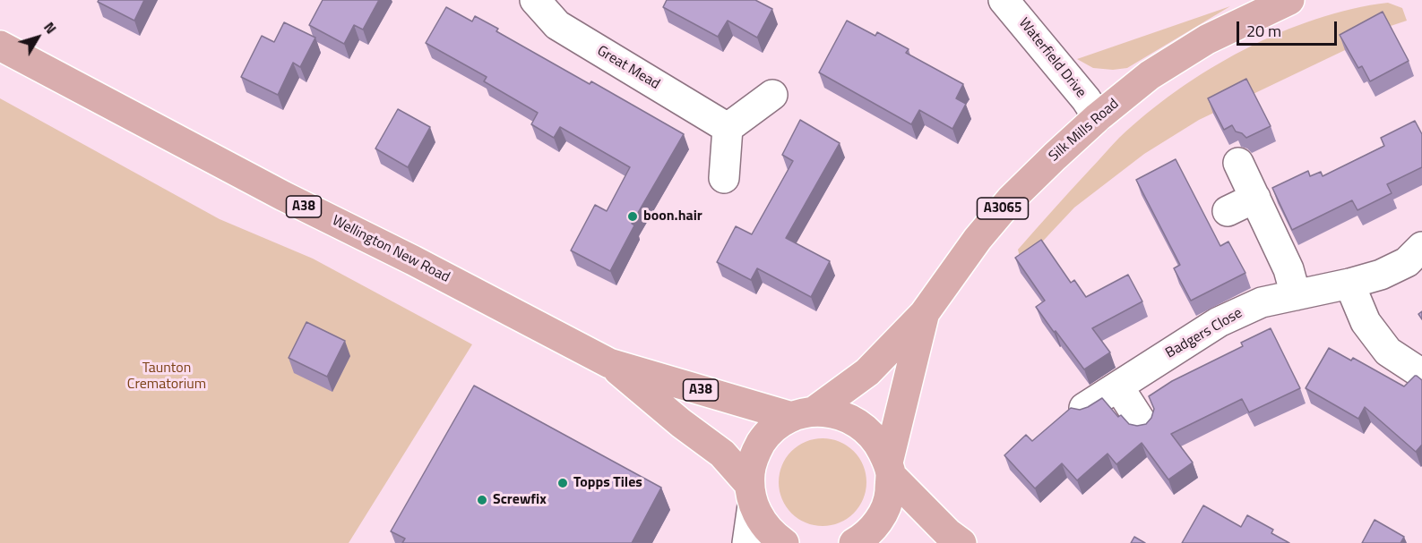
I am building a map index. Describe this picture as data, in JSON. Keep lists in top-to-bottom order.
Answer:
{
  "streets": {
    "main road": [
      "Silk Mills Road",
      "A38",
      "A3065",
      "Wellington New Road"
    ],
    "street": ["Waterfield Drive", "Great Mead", "Badgers Close"]
  },
  "crossings": [
    ["Waterfield Drive", "Silk Mills Road"],
    ["Silk Mills Road", "A38"],
    ["Silk Mills Road", "Wellington New Road"],
    ["A38", "Wellington New Road"]
  ],
  "parks": ["Taunton Crematorium"],
  "places": ["boon.hair", "Topps Tiles", "Screwfix"],
  "scale_bar": "20 m",
  "north": "top right"
}
